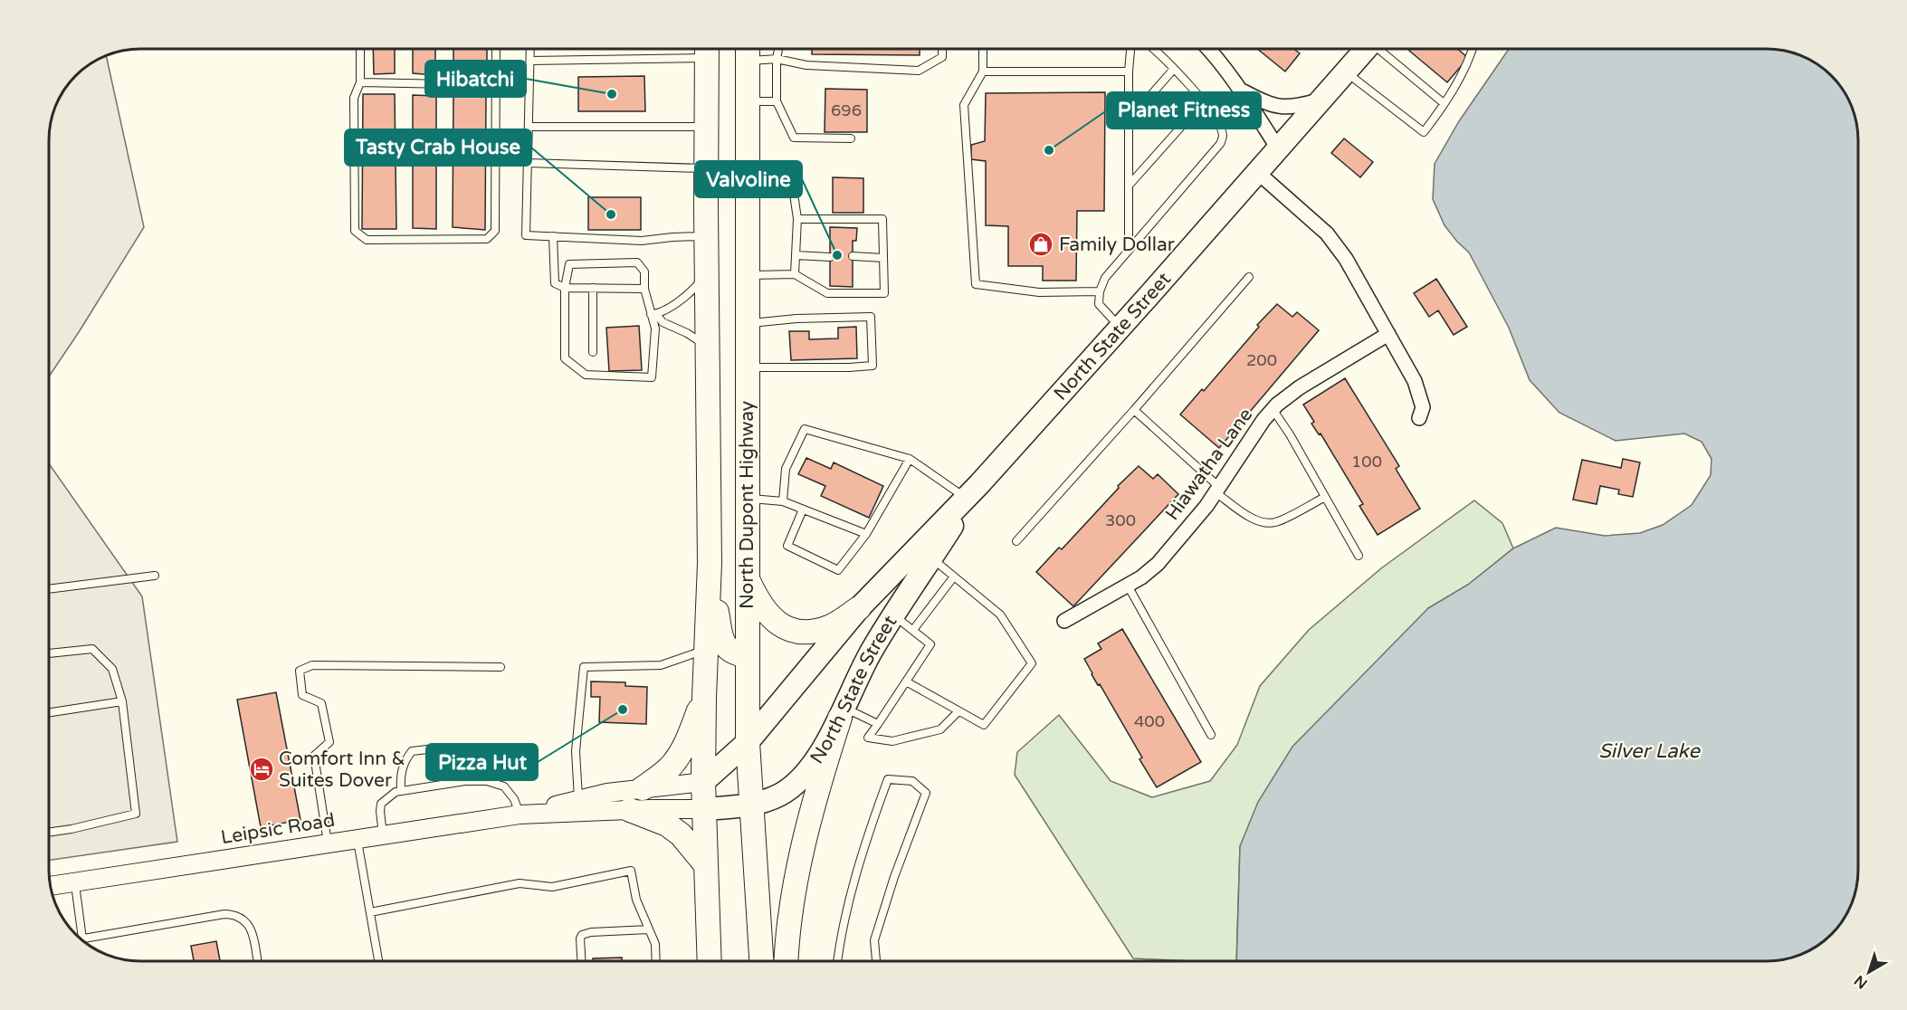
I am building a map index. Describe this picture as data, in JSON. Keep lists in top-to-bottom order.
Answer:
{
  "streets": {
    "highway": ["North Dupont Highway"],
    "main road": ["North State Street"],
    "street": ["Hiawatha Lane", "Leipsic Road"]
  },
  "crossings": [
    ["North State Street", "North Dupont Highway"],
    ["North State Street", "Leipsic Road"],
    ["North Dupont Highway", "Leipsic Road"]
  ],
  "water": ["Silver Lake"],
  "places": {
    "other": [
      "Hibatchi",
      "Planet Fitness",
      "Tasty Crab House",
      "Valvoline",
      "Pizza Hut"
    ],
    "shop": ["Family Dollar"],
    "hotel": ["Comfort Inn & Suites Dover"]
  },
  "house_numbers": [
    "696",
    "200",
    "100",
    "300",
    "400"
  ],
  "north": "bottom left"
}
